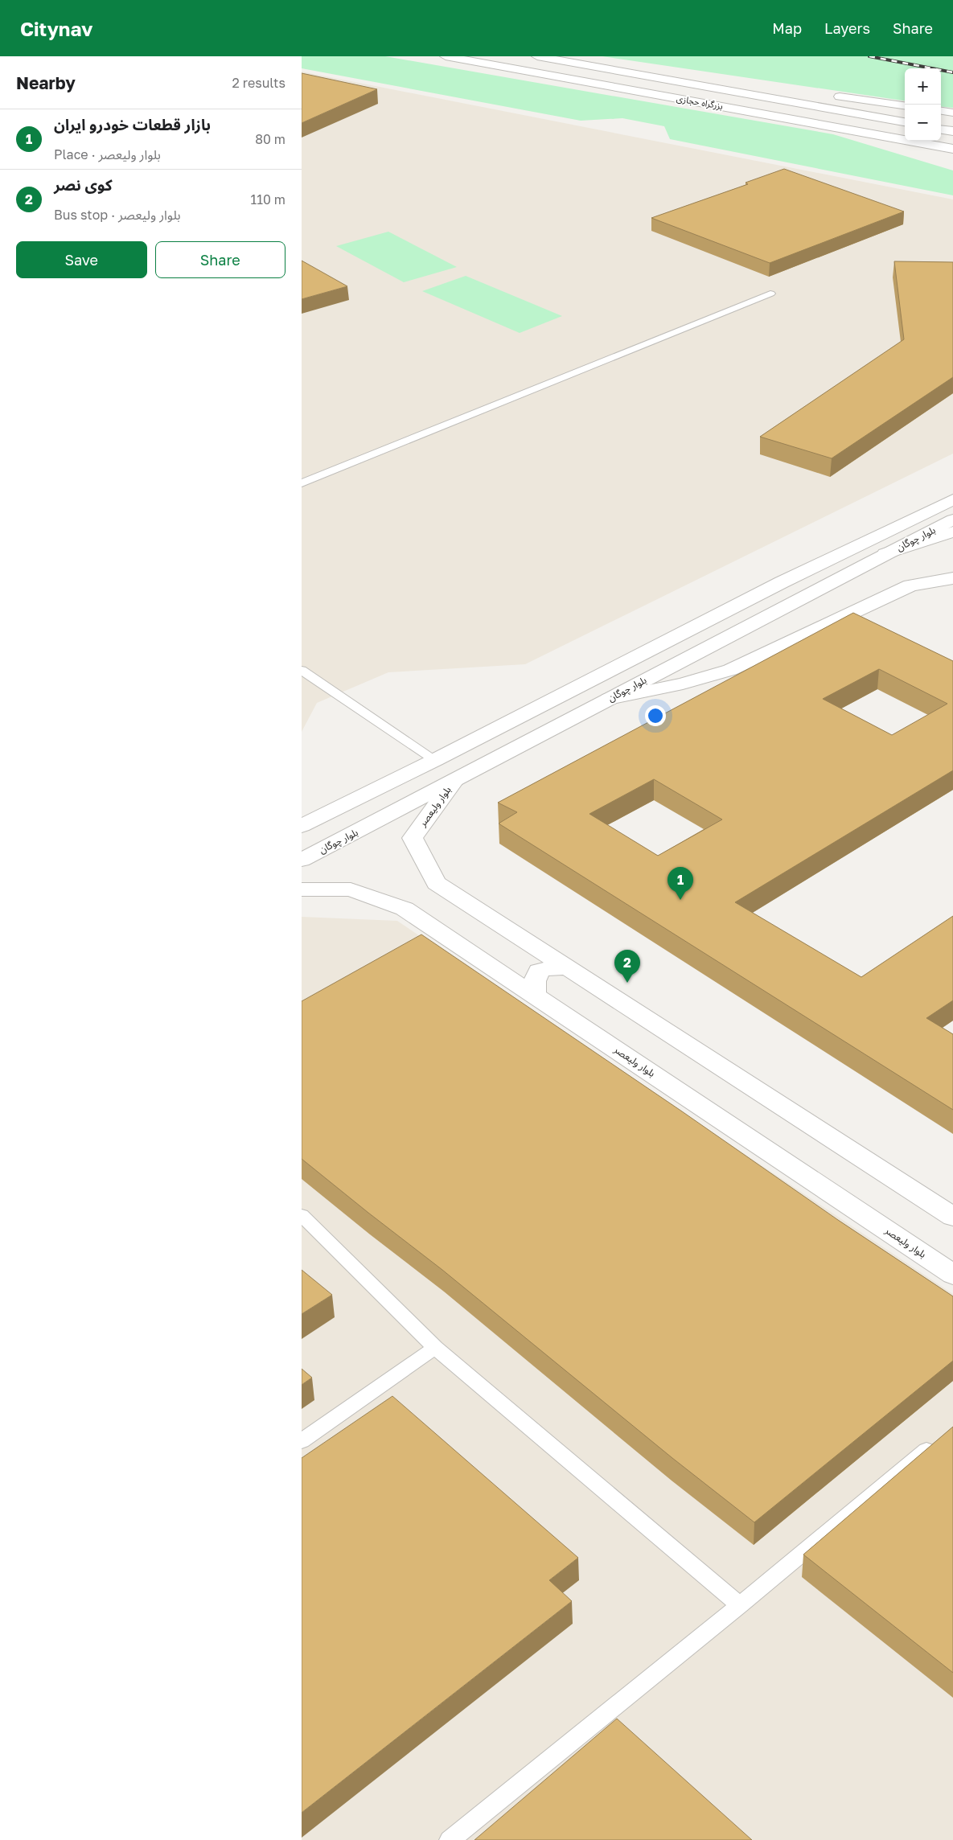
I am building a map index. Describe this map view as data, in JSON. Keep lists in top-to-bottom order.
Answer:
{
  "streets": {
    "main road": ["بزرگراه حجازی", "بلوار چوگان", "بلوار ولیعصر"]
  },
  "crossings": [
    ["بلوار چوگان", "بلوار ولیعصر"]
  ],
  "page": {
    "header": "Citynav",
    "nav": ["Map", "Layers", "Share"],
    "heading": ["Nearby", "2 results"],
    "map_buttons": ["+", "−"],
    "list": [
      {
        "mark": "1",
        "name": "بازار قطعات خودرو ایران",
        "note": "Place · بلوار ولیعصر",
        "value": "80 m"
      },
      {
        "mark": "2",
        "name": "کوی نصر",
        "note": "Bus stop · بلوار ولیعصر",
        "value": "110 m"
      }
    ],
    "buttons": ["Save", "Share"],
    "pins": ["1", "2"]
  }
}
